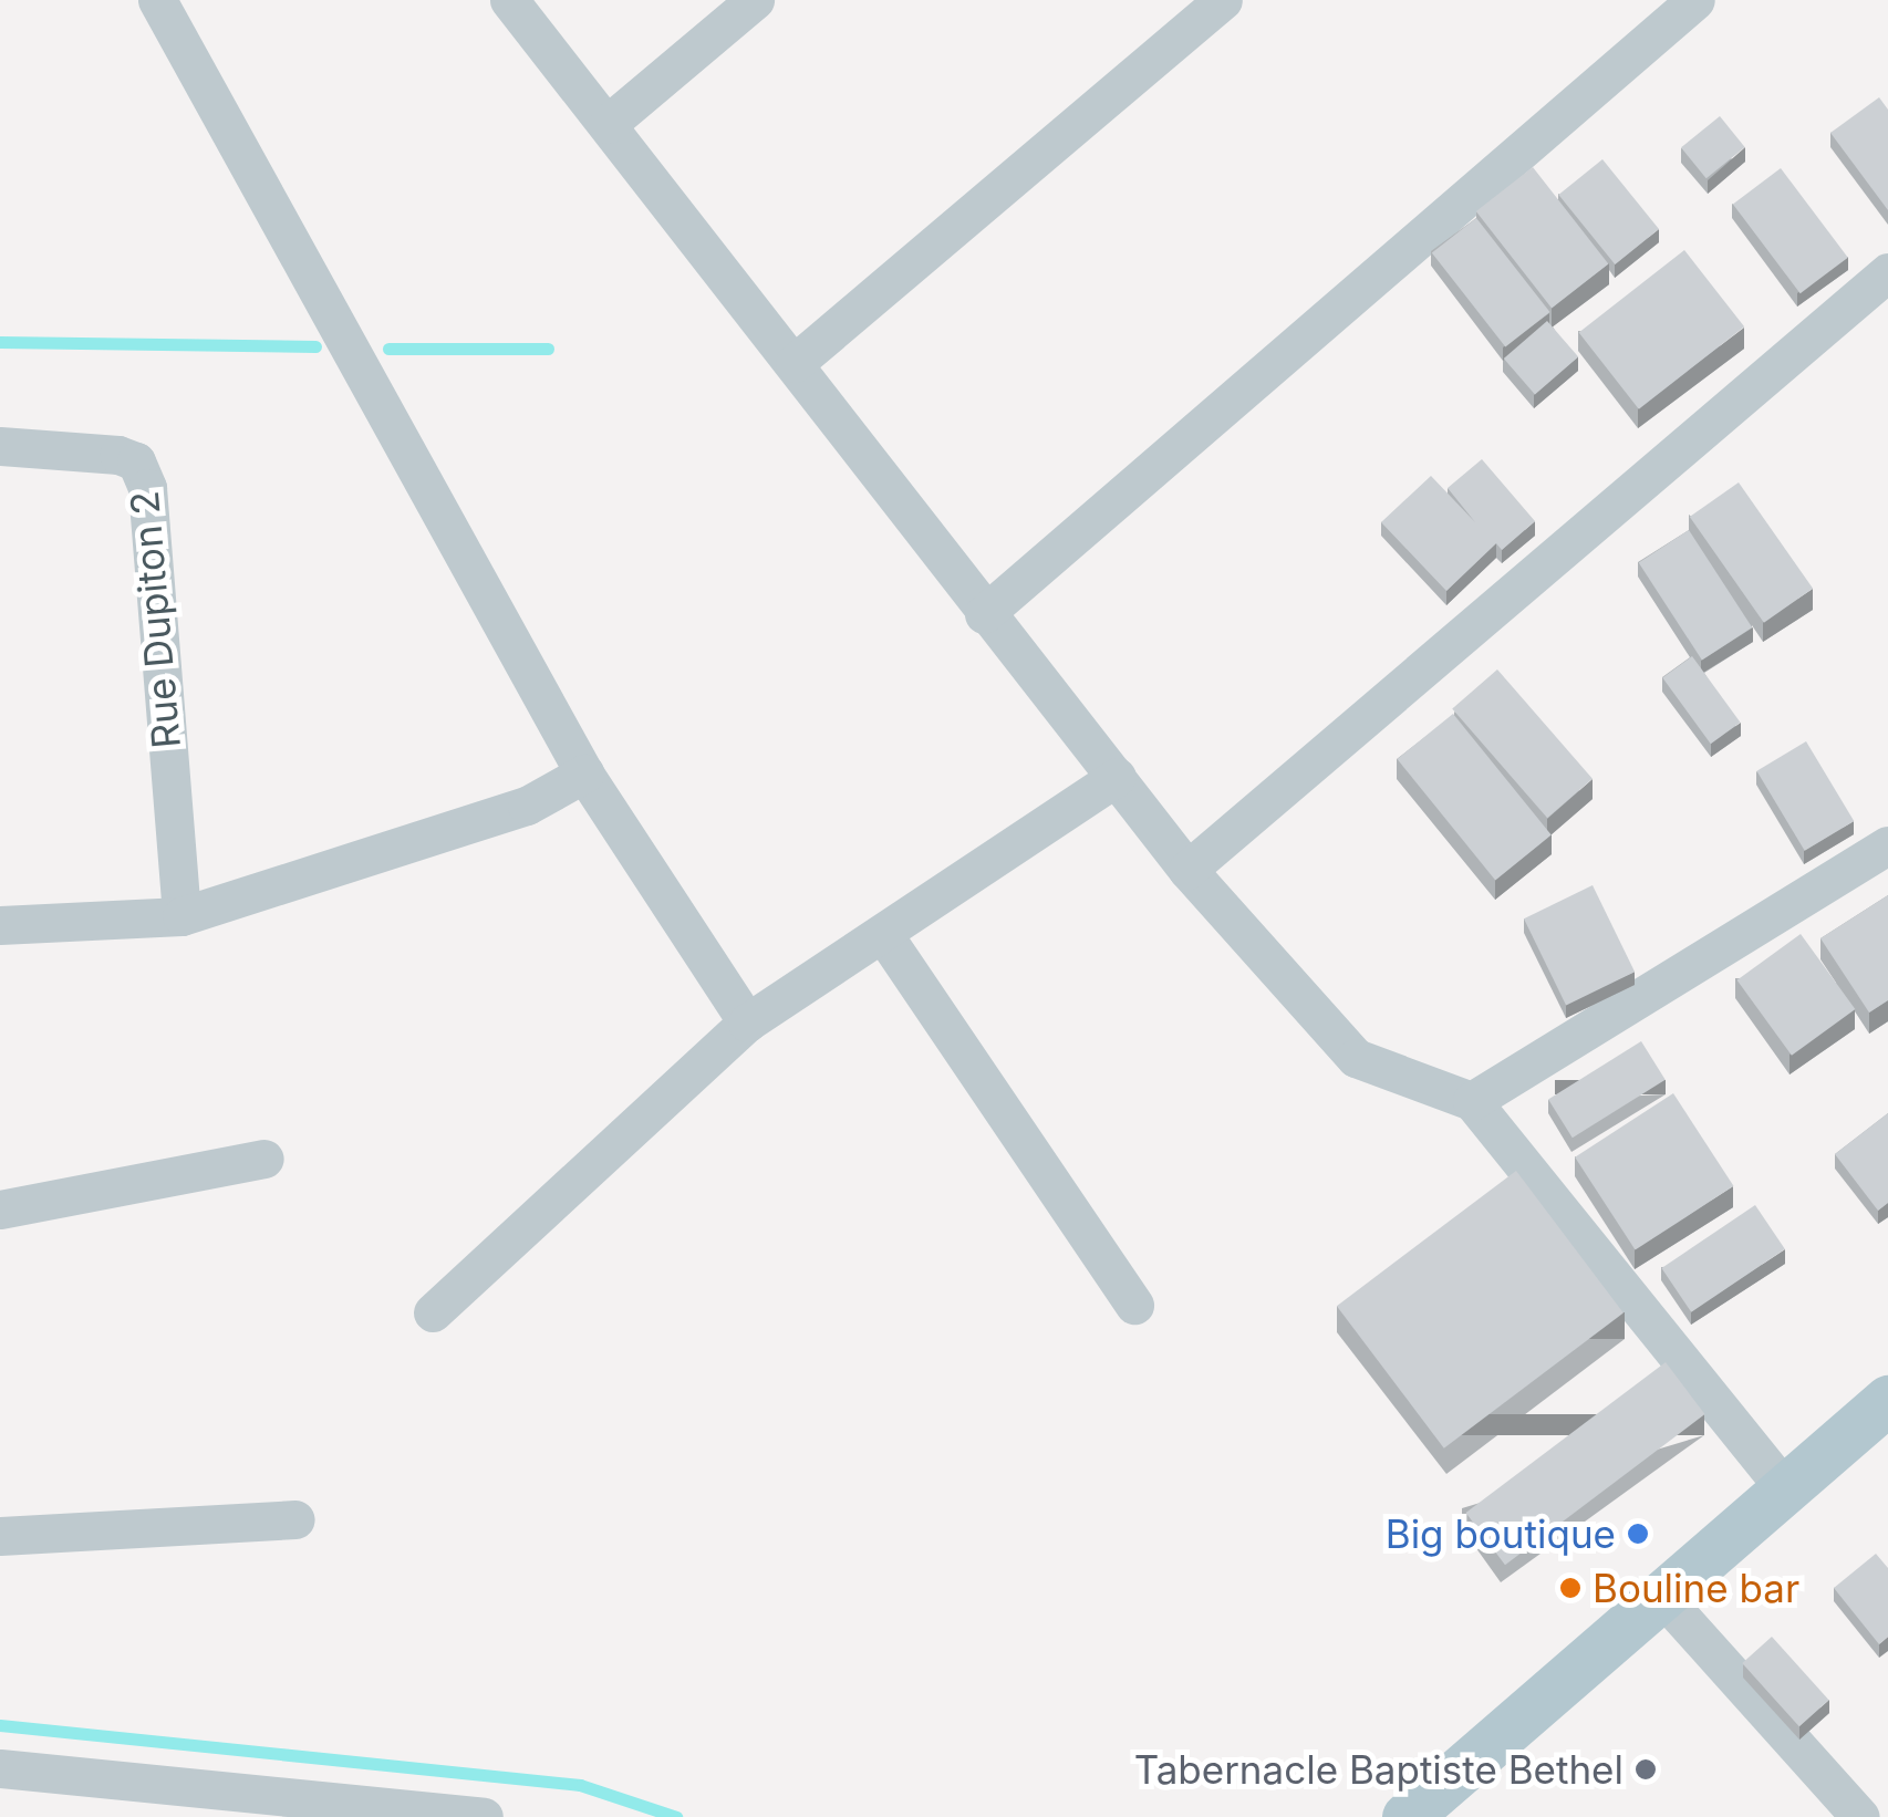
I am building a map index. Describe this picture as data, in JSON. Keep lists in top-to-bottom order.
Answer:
{
  "streets": {
    "street": ["Rue Dupiton 2"]
  },
  "places": ["Big boutique", "Bouline bar", "Tabernacle Baptiste Bethel"]
}
